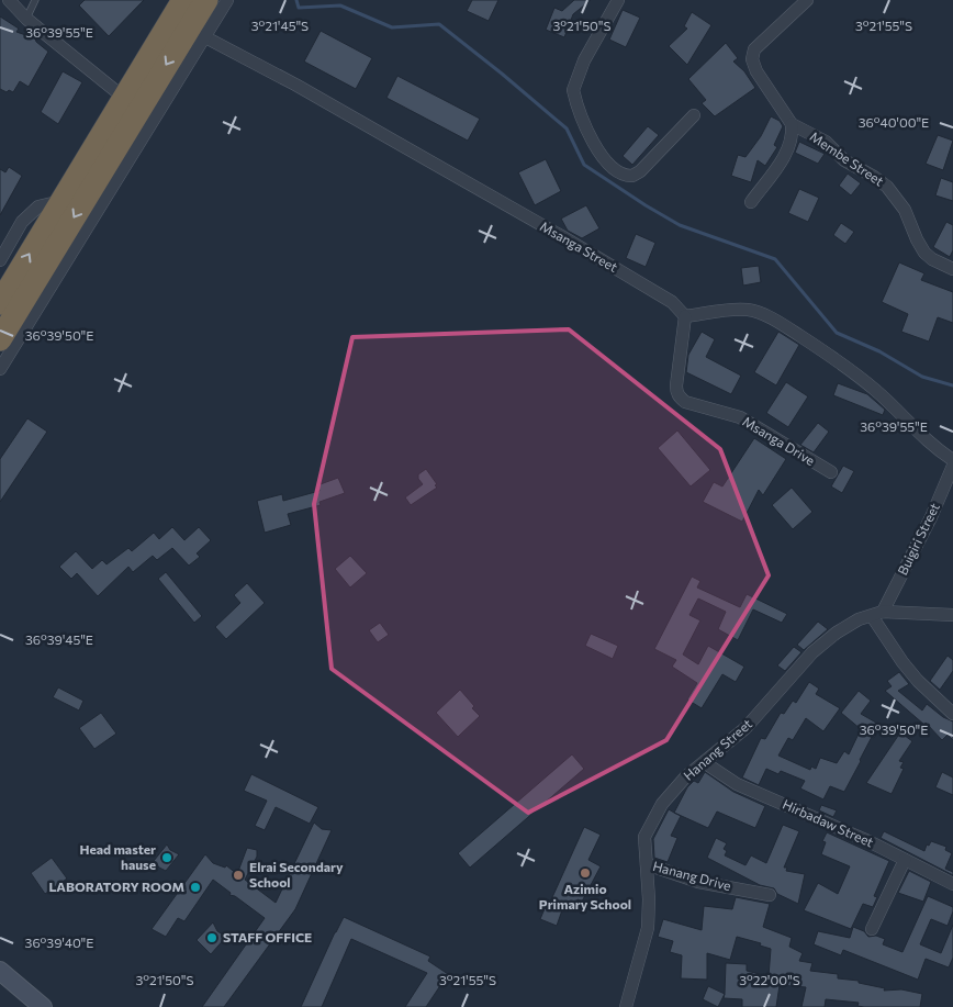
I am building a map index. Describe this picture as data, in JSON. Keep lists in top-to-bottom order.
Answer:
{
  "streets": {
    "street": [
      "Membe Street",
      "Msanga Street",
      "Msanga Drive",
      "Buigiri Street",
      "Hanang Street",
      "Hirbadaw Street",
      "Hanang Drive"
    ]
  },
  "crossings": [
    ["Msanga Street", "Msanga Drive"],
    ["Buigiri Street", "Hanang Street"],
    ["Hanang Street", "Hirbadaw Street"],
    ["Hanang Street", "Hanang Drive"]
  ],
  "places": [
    "Head master hause",
    "Azimio Primary School",
    "Elrai Secondary School",
    "LABORATORY ROOM",
    "STAFF OFFICE"
  ],
  "coordinates": [
    "3°21'45\"S",
    "3°21'50\"S",
    "3°21'55\"S",
    "36°39'55\"E",
    "36°40'00\"E",
    "36°39'50\"E",
    "36°39'45\"E",
    "36°39'40\"E",
    "3°22'00\"S"
  ]
}
